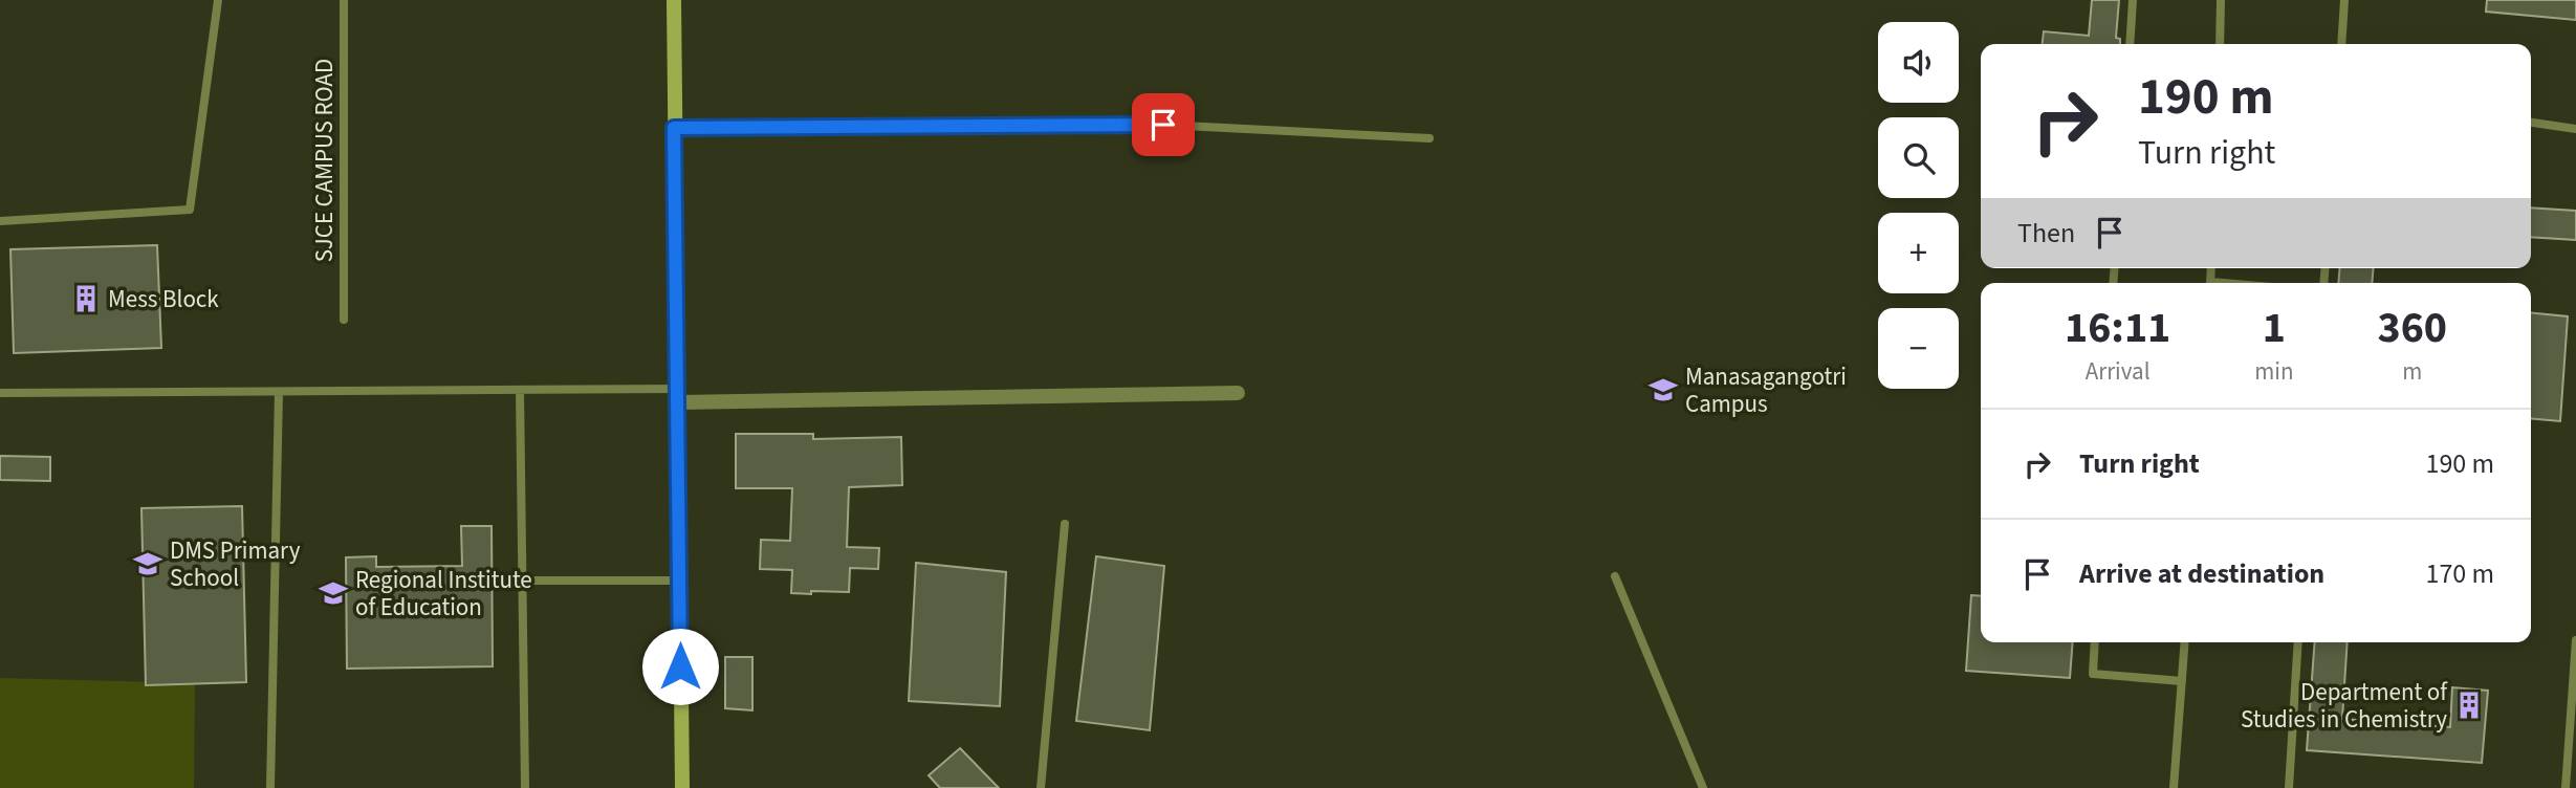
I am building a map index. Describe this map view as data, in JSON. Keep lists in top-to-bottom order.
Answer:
{
  "streets": {
    "lane": ["SJCE CAMPUS ROAD"]
  },
  "places": {
    "building": ["Mess Block", "Department of Studies in Chemistry"],
    "school or university": ["Manasagangotri Campus", "DMS Primary School", "Regional Institute of Education"]
  },
  "page": {
    "map_buttons": ["+", "−"],
    "turn": ["190 m", "Turn right"],
    "then": "Then",
    "eta": [
      "16:11",
      "Arrival",
      "1",
      "min",
      "360",
      "m"
    ],
    "list": [
      {
        "name": "Turn right",
        "value": "190 m"
      },
      {
        "name": "Arrive at destination",
        "value": "170 m"
      }
    ]
  }
}
